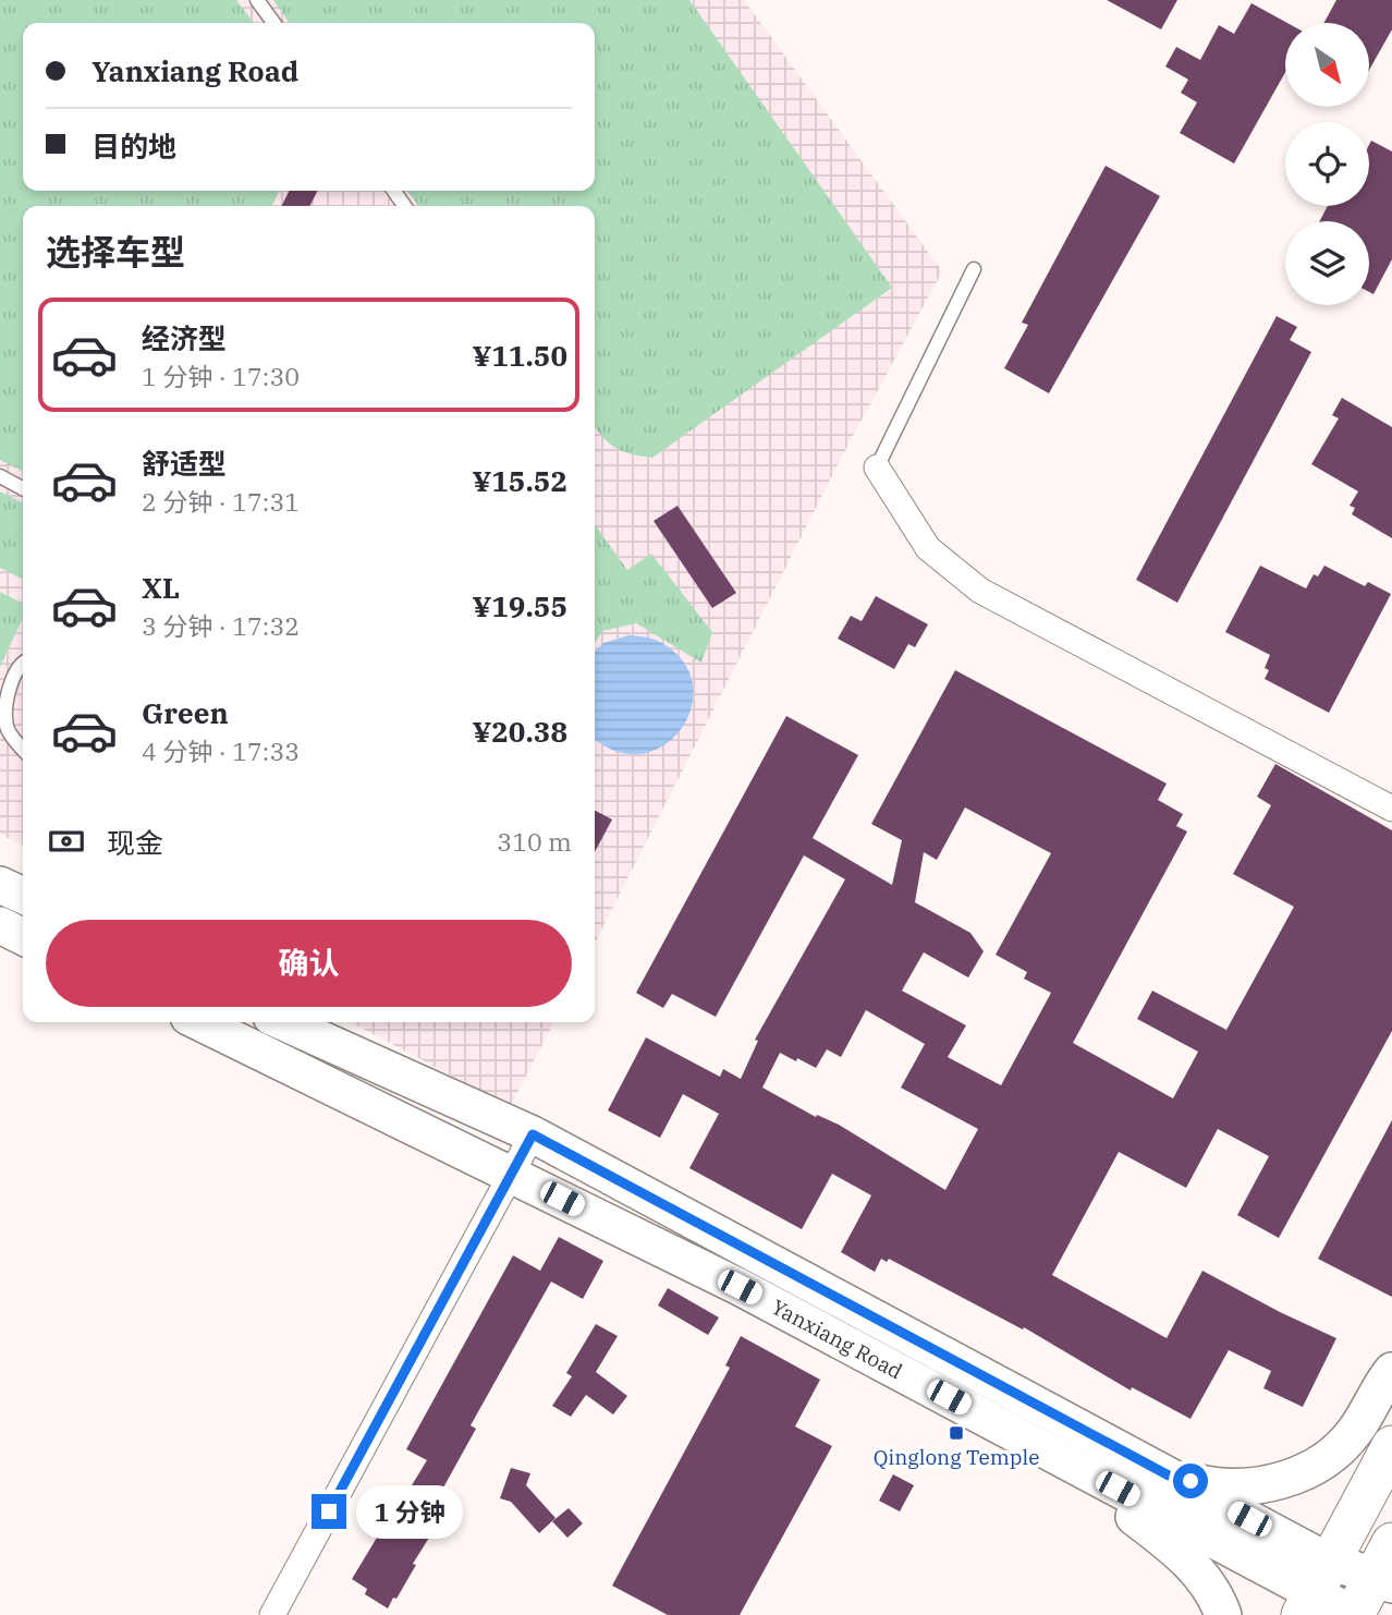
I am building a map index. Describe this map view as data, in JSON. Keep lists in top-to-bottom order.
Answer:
{
  "streets": {
    "main road": ["Yanxiang Road"]
  },
  "places": {
    "transit": ["Qinglong Temple"]
  },
  "north": "bottom right",
  "page": {
    "banner": ["Yanxiang Road", "目的地"],
    "heading": "选择车型",
    "list": [
      {
        "name": "经济型",
        "note": "1 分钟 · 17:30",
        "value": "¥11.50"
      },
      {
        "name": "舒适型",
        "note": "2 分钟 · 17:31",
        "value": "¥15.52"
      },
      {
        "name": "XL",
        "note": "3 分钟 · 17:32",
        "value": "¥19.55"
      },
      {
        "name": "Green",
        "note": "4 分钟 · 17:33",
        "value": "¥20.38"
      }
    ],
    "pay": ["现金", "310 m"],
    "buttons": "确认",
    "bubble": "1 分钟"
  }
}
